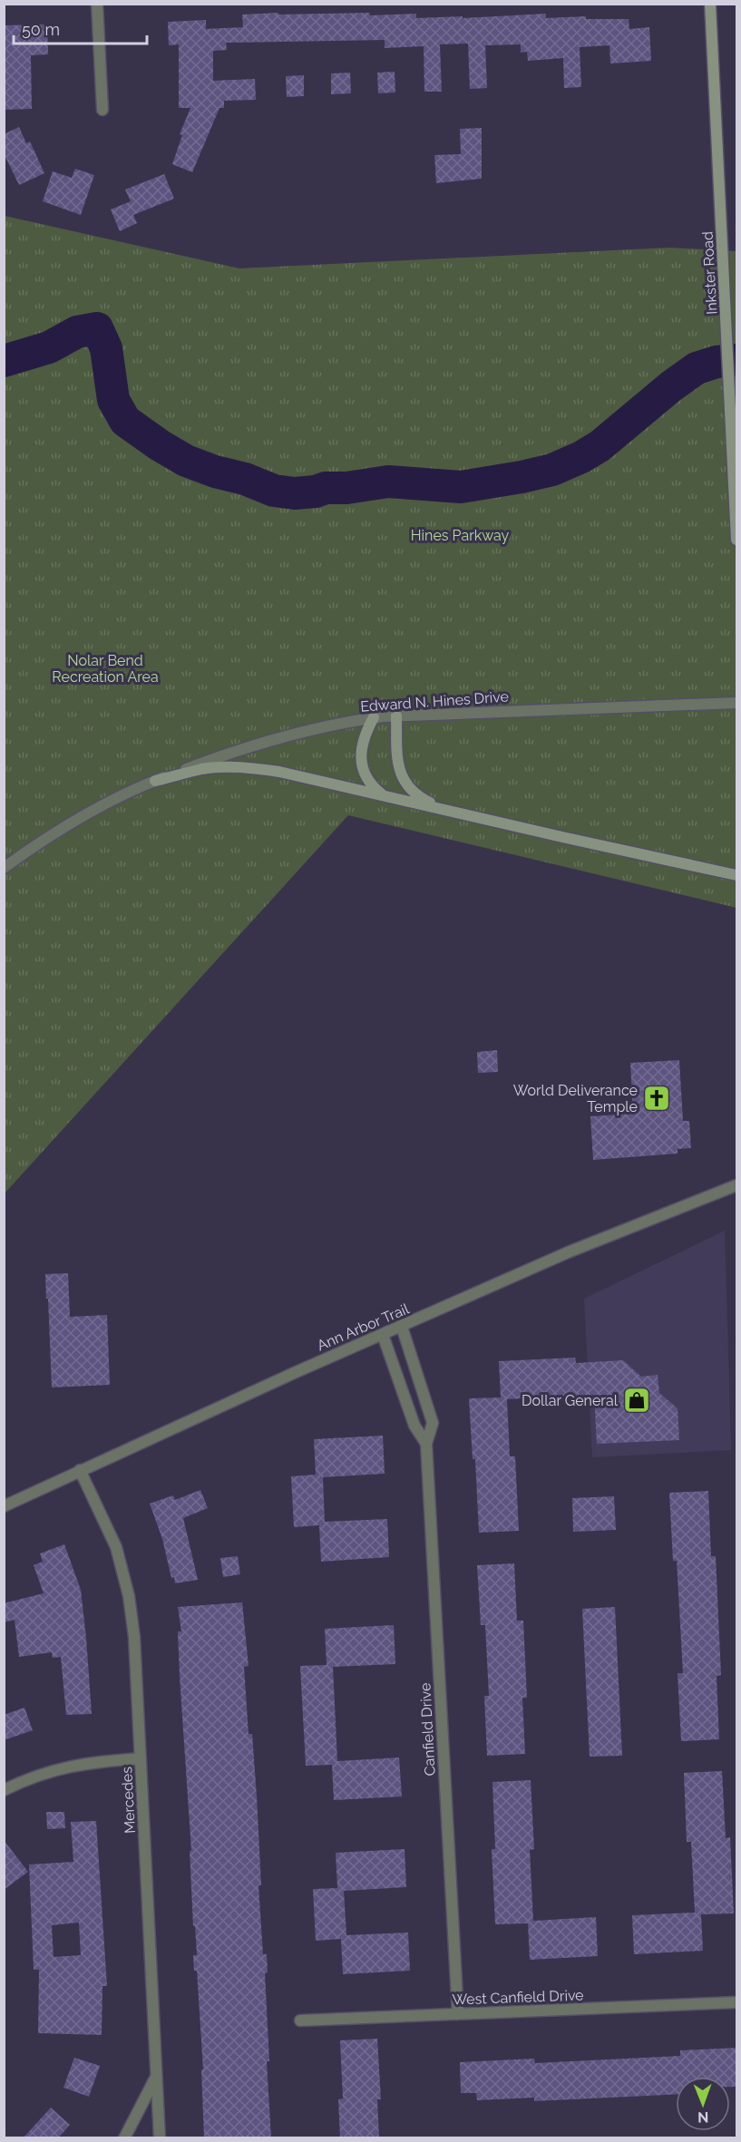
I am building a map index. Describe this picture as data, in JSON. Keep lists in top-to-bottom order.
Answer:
{
  "streets": {
    "main road": ["Inkster Road"],
    "street": [
      "Edward N. Hines Drive",
      "Ann Arbor Trail",
      "Canfield Drive",
      "Mercedes",
      "West Canfield Drive"
    ]
  },
  "crossings": [
    ["Ann Arbor Trail", "Canfield Drive"],
    ["Ann Arbor Trail", "Mercedes"],
    ["Canfield Drive", "West Canfield Drive"]
  ],
  "parks": ["Hines Parkway", "Nolar Bend Recreation Area"],
  "places": {
    "church": ["World Deliverance Temple"],
    "shop": ["Dollar General"]
  },
  "scale_bar": "50 m",
  "north": "bottom"
}
